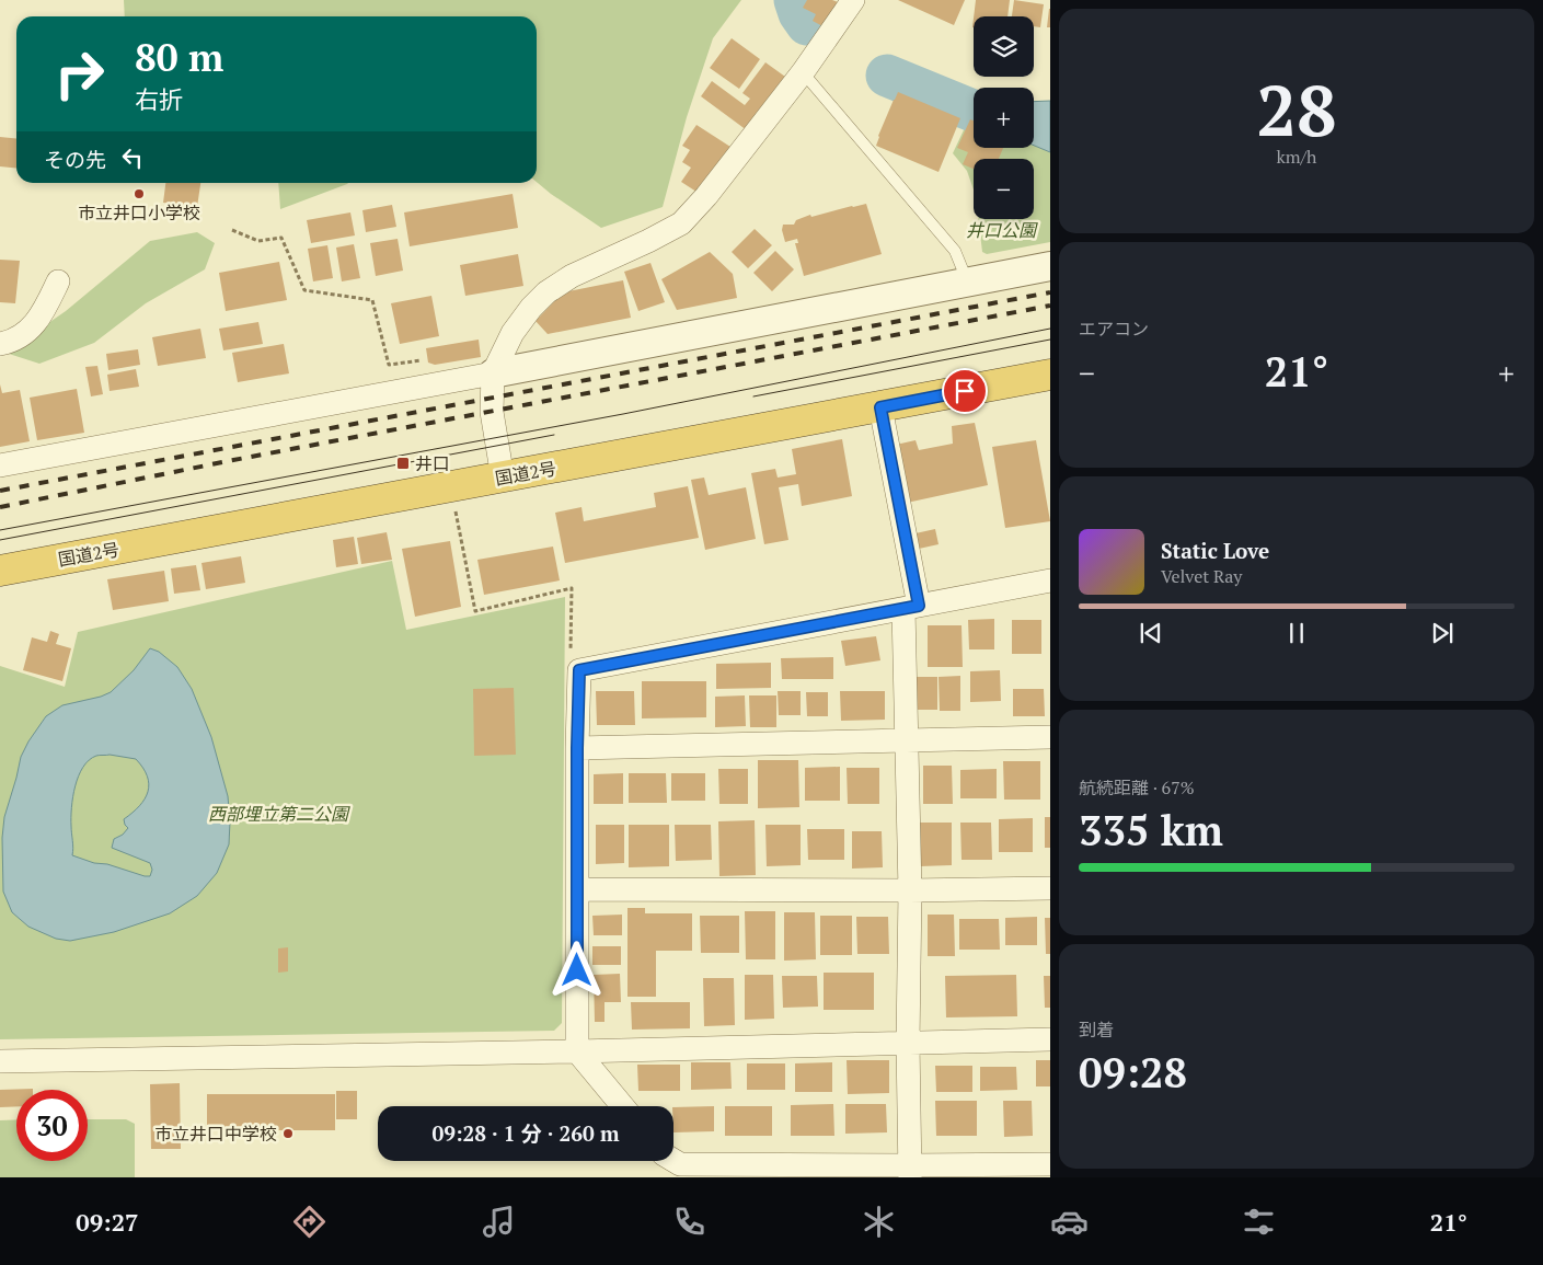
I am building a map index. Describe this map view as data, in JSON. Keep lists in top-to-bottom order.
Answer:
{
  "streets": {
    "highway": ["国道2号"]
  },
  "parks": ["井口公園", "西部埋立第二公園"],
  "places": {
    "other": ["市立井口小学校", "市立井口中学校"],
    "transit": ["井口"]
  },
  "page": {
    "tile": [
      ["28", "km/h"],
      "エアコン",
      ["航続距離 · 67%", "335 km"],
      ["到着", "09:28"]
    ],
    "map_buttons": ["+", "−"],
    "turn": ["80 m", "右折"],
    "then": "その先",
    "heat": ["−", "21°", "+"],
    "song": ["Static Love", "Velvet Ray"],
    "limit": "30",
    "trip": "09:28 · 1 分 · 260 m",
    "tabs": ["09:27", "21°"]
  }
}
